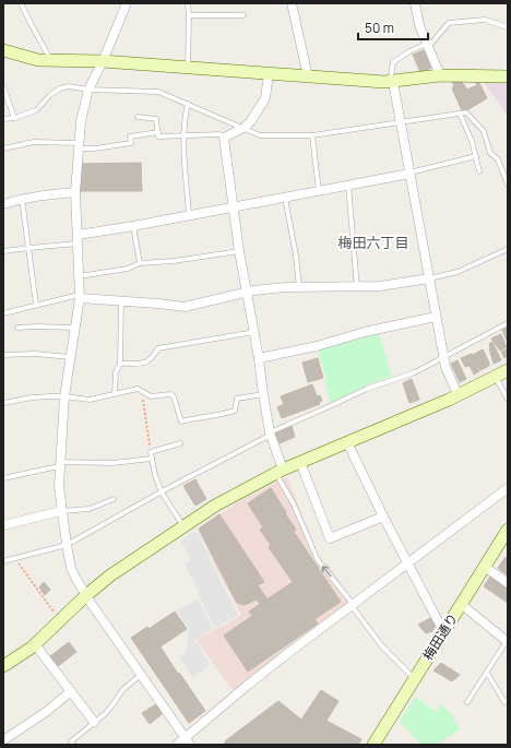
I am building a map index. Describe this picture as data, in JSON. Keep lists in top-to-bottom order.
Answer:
{
  "streets": {
    "street": ["梅田通り"]
  },
  "districts": ["梅田六丁目"],
  "scale_bar": "50 m"
}
